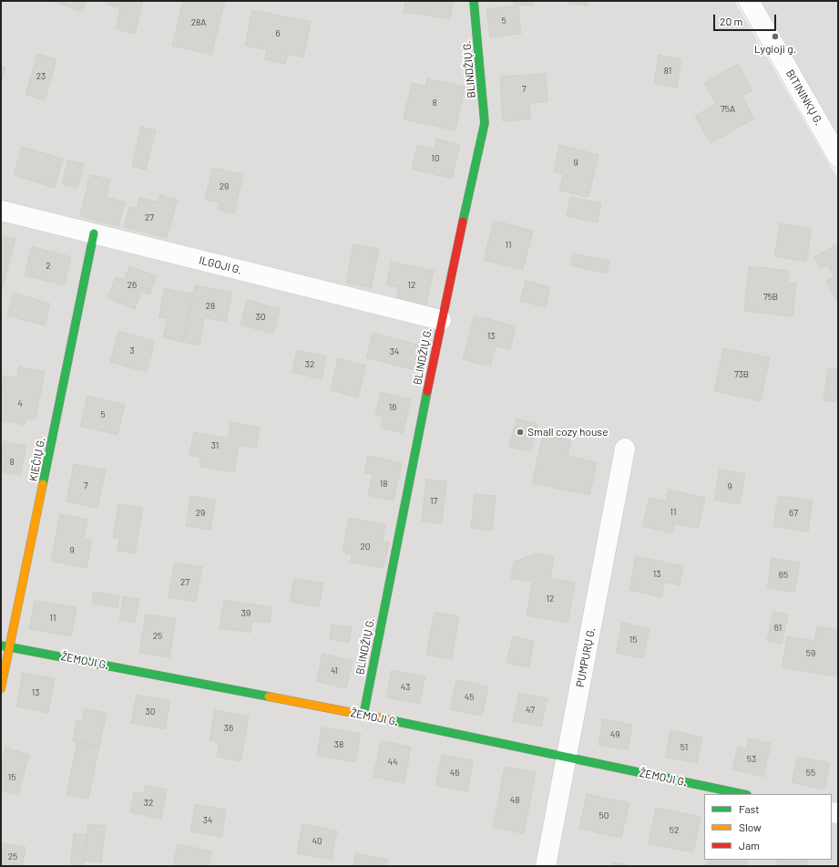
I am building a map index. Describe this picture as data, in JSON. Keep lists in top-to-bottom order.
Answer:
{
  "streets": {
    "street": [
      "BLINDŽIŲ G.",
      "BITININKŲ G.",
      "ILGOJI G.",
      "KIEČIŲ G.",
      "PUMPURŲ G.",
      "ŽEMOJI G."
    ]
  },
  "crossings": [
    ["BLINDŽIŲ G.", "ILGOJI G."],
    ["BLINDŽIŲ G.", "ŽEMOJI G."],
    ["ILGOJI G.", "KIEČIŲ G."],
    ["KIEČIŲ G.", "ŽEMOJI G."],
    ["PUMPURŲ G.", "ŽEMOJI G."]
  ],
  "places": ["Lygioji g.", "Small cozy house"],
  "house_numbers": [
    "5",
    "28A",
    "6",
    "81",
    "23",
    "7",
    "8",
    "75A",
    "10",
    "9",
    "29",
    "27",
    "11",
    "2",
    "26",
    "12",
    "75B",
    "28",
    "30",
    "13",
    "3",
    "34",
    "32",
    "73B",
    "4",
    "16",
    "5",
    "31",
    "8",
    "18",
    "7",
    "9",
    "17",
    "11",
    "29",
    "67",
    "20",
    "9",
    "13",
    "65",
    "27",
    "12",
    "39",
    "11",
    "61",
    "25",
    "15",
    "59",
    "41",
    "43",
    "13",
    "45",
    "47",
    "30",
    "36",
    "49",
    "38",
    "51",
    "53",
    "44",
    "46",
    "55",
    "15",
    "48",
    "32",
    "50",
    "34",
    "52",
    "40",
    "25"
  ],
  "legend": ["Fast", "Slow", "Jam"],
  "scale_bar": "20 m"
}
